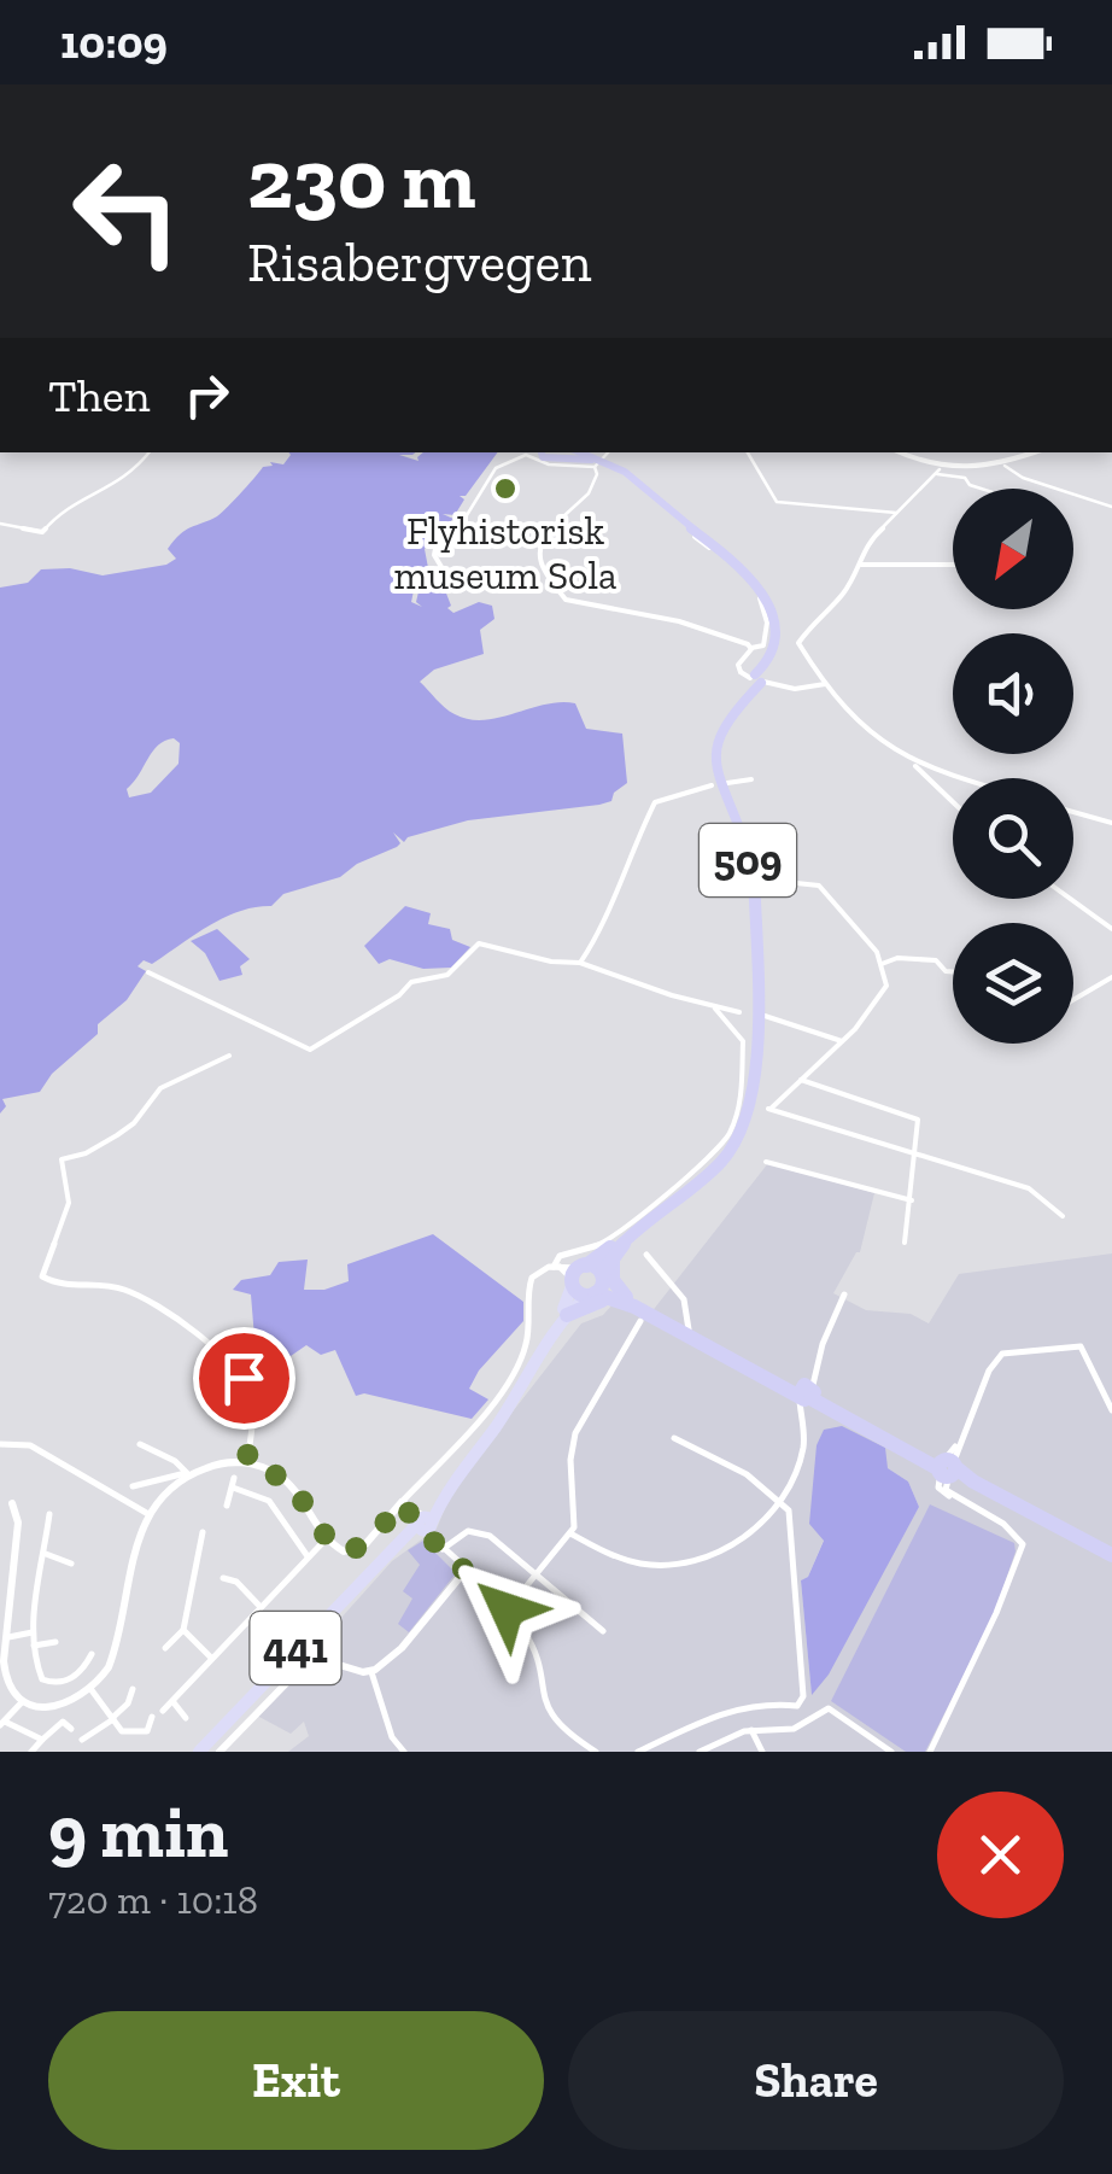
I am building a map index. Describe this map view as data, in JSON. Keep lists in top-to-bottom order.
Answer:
{
  "streets": {
    "highway": ["509"],
    "main road": ["441"]
  },
  "crossings": [
    ["509", "441"]
  ],
  "places": ["Flyhistorisk museum Sola"],
  "north": "bottom left",
  "page": {
    "status": "10:09",
    "turn": ["230 m", "Risabergvegen"],
    "then": "Then",
    "heading": ["9 min", "720 m · 10:18"],
    "buttons": ["Exit", "Share"]
  }
}
